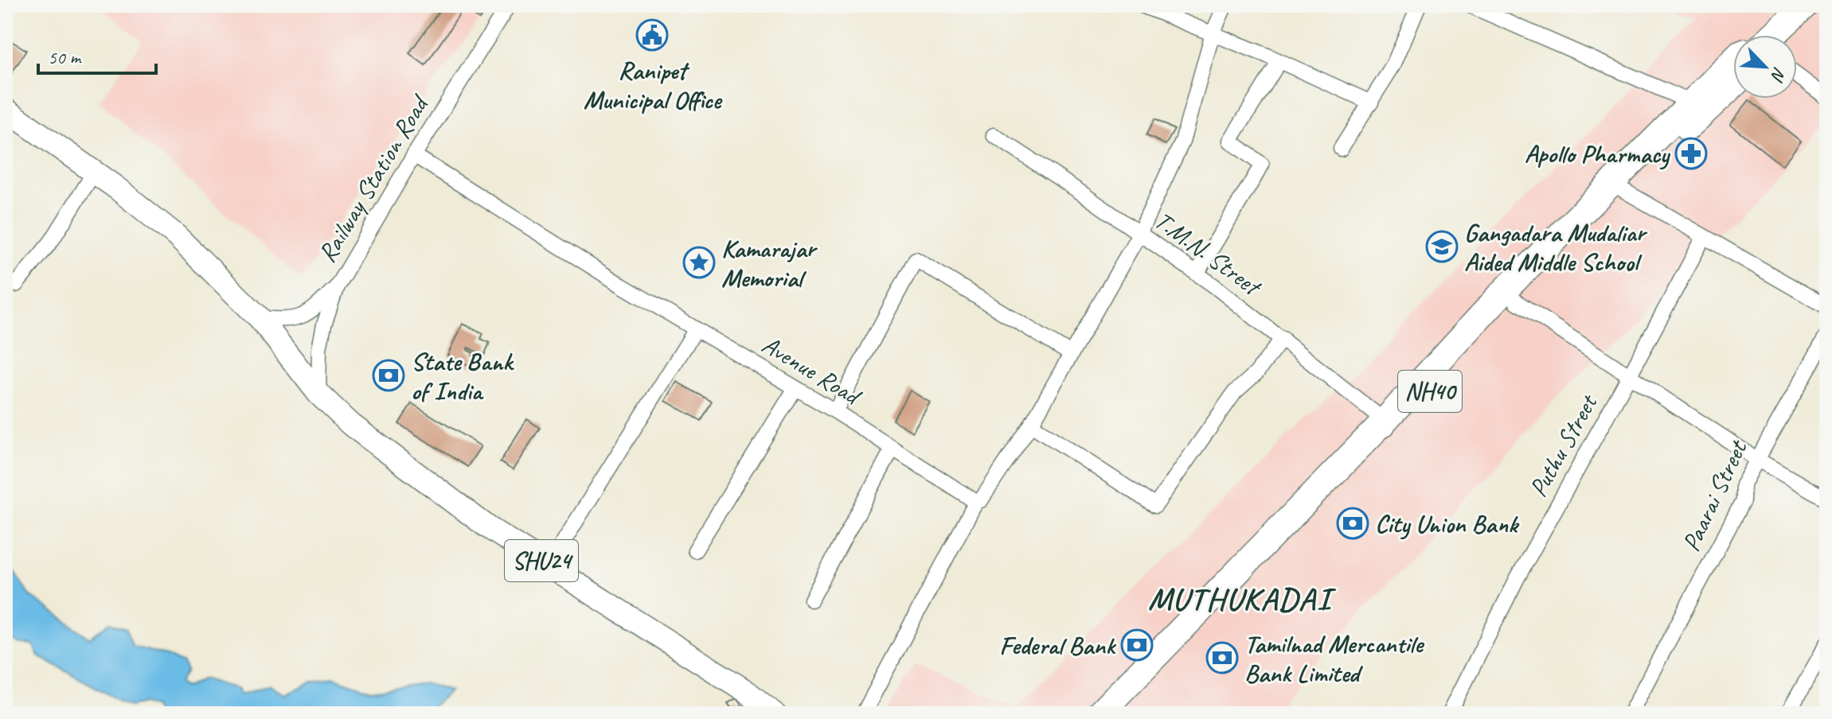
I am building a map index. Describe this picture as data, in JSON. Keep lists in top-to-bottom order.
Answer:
{
  "streets": {
    "highway": ["NH40"],
    "main road": ["SHU24"],
    "street": [
      "Railway Station Road",
      "T.M.N. Street",
      "Avenue Road",
      "Puthu Street",
      "Paarai Street"
    ]
  },
  "crossings": [
    ["Railway Station Road", "Avenue Road"],
    ["Railway Station Road", "SHU24"],
    ["T.M.N. Street", "NH40"]
  ],
  "districts": ["MUTHUKADAI"],
  "places": {
    "public building": ["Ranipet Municipal Office"],
    "pharmacy": ["Apollo Pharmacy"],
    "school or university": ["Gangadara Mudaliar Aided Middle School"],
    "place": ["Kamarajar Memorial"],
    "bank": [
      "State Bank of India",
      "City Union Bank",
      "Federal Bank",
      "Tamilnad Mercantile Bank Limited"
    ]
  },
  "scale_bar": "50 m",
  "north": "bottom right"
}
